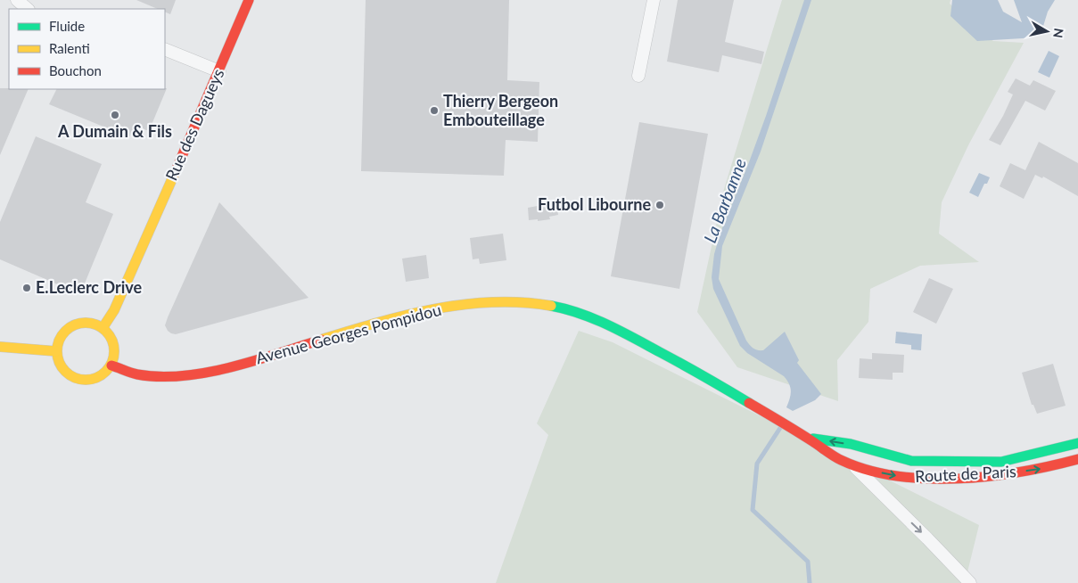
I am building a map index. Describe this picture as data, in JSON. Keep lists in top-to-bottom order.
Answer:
{
  "streets": {
    "main road": ["Rue des Dagueys", "Avenue Georges Pompidou", "Route de Paris"]
  },
  "crossings": [
    ["Rue des Dagueys", "Avenue Georges Pompidou"],
    ["Avenue Georges Pompidou", "Route de Paris"]
  ],
  "water": ["La Barbanne"],
  "places": [
    "Thierry Bergeon Embouteillage",
    "A Dumain & Fils",
    "Futbol Libourne",
    "E.Leclerc Drive"
  ],
  "legend": ["Fluide", "Ralenti", "Bouchon"],
  "north": "right"
}
